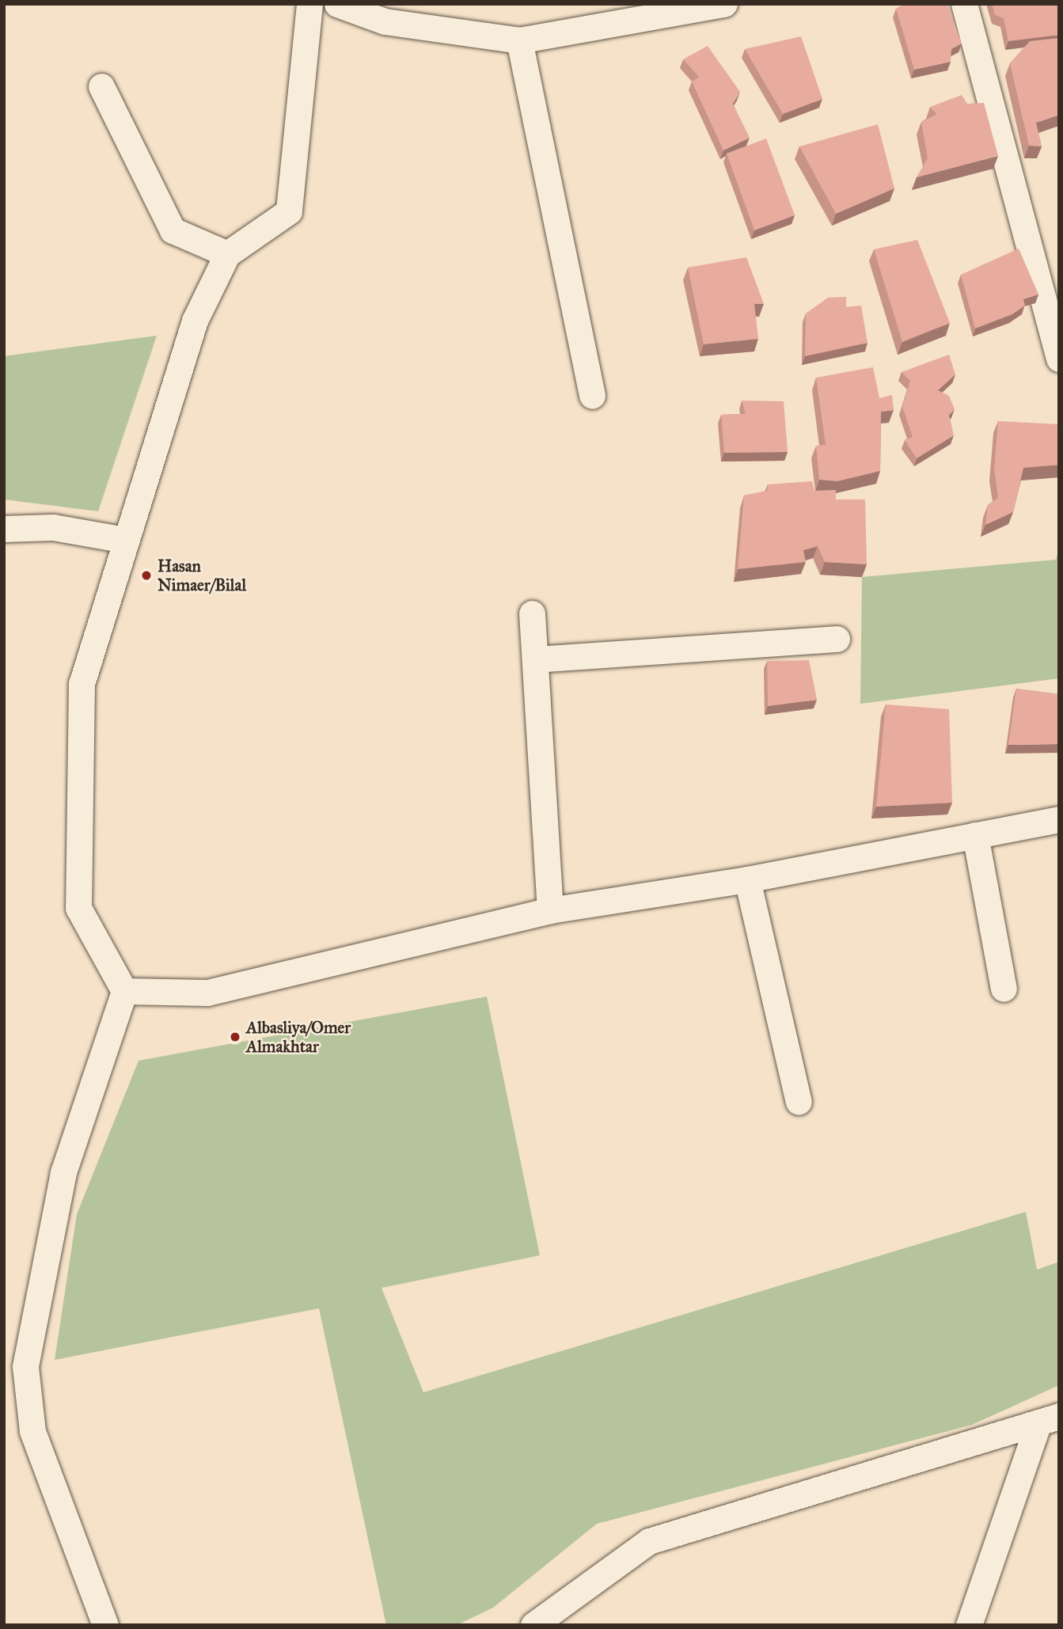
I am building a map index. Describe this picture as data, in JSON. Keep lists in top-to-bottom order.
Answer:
{
  "places": ["Hasan Nimaer/Bilal", "Albasliya/Omer Almakhtar"]
}
